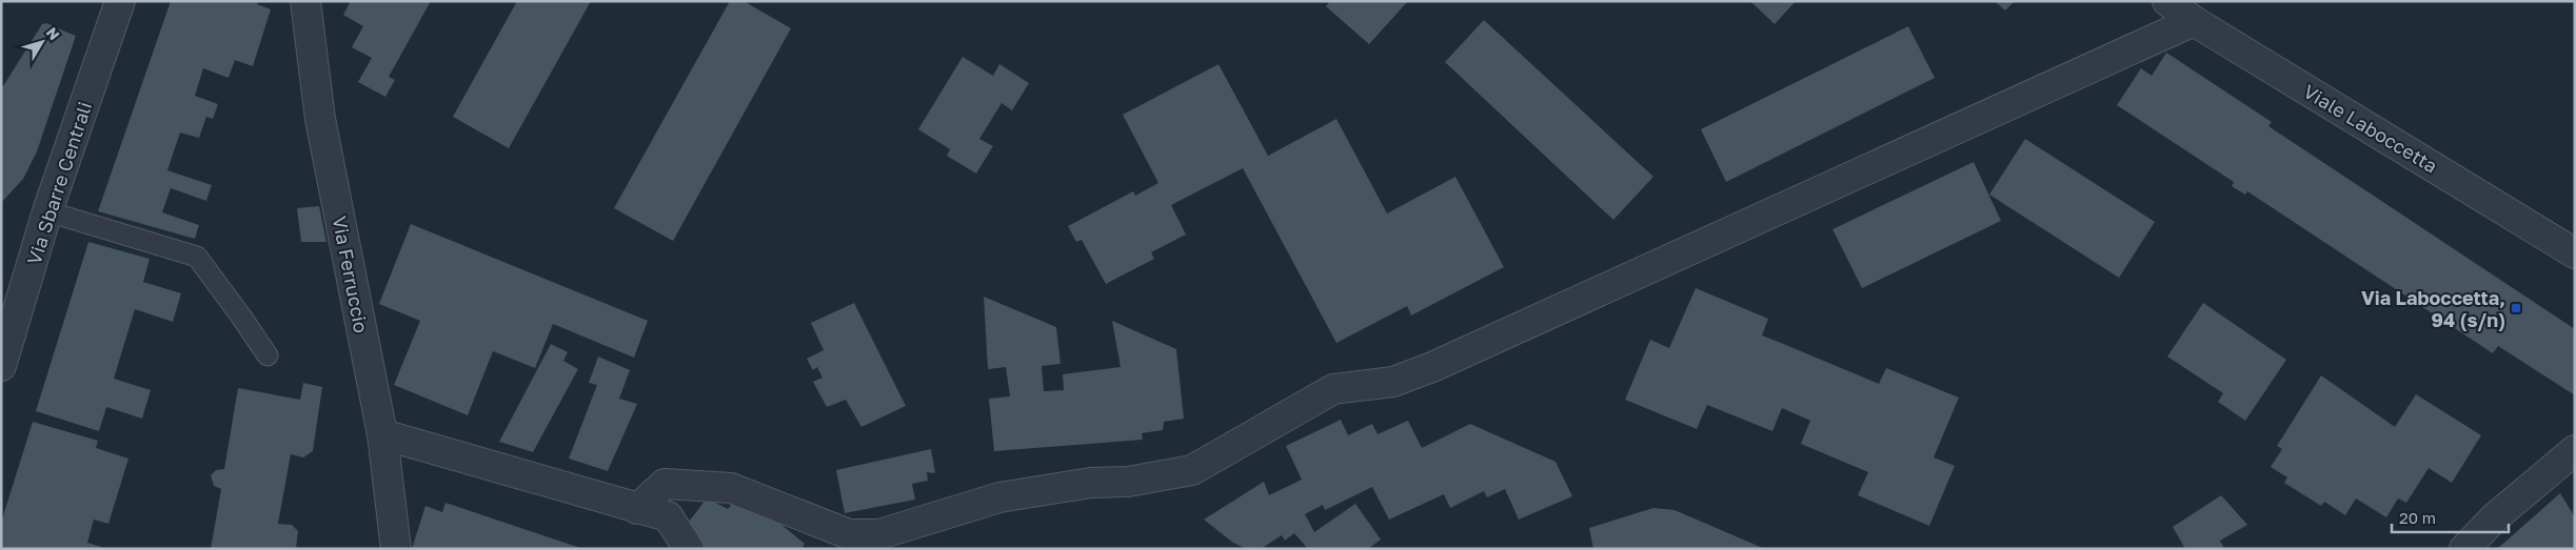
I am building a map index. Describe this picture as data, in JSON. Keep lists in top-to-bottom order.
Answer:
{
  "streets": {
    "street": ["Viale Laboccetta", "Via Sbarre Centrali", "Via Ferruccio"]
  },
  "places": {
    "transit": ["Via Laboccetta, 94 (s/n)"]
  },
  "scale_bar": "20 m",
  "north": "top right"
}
